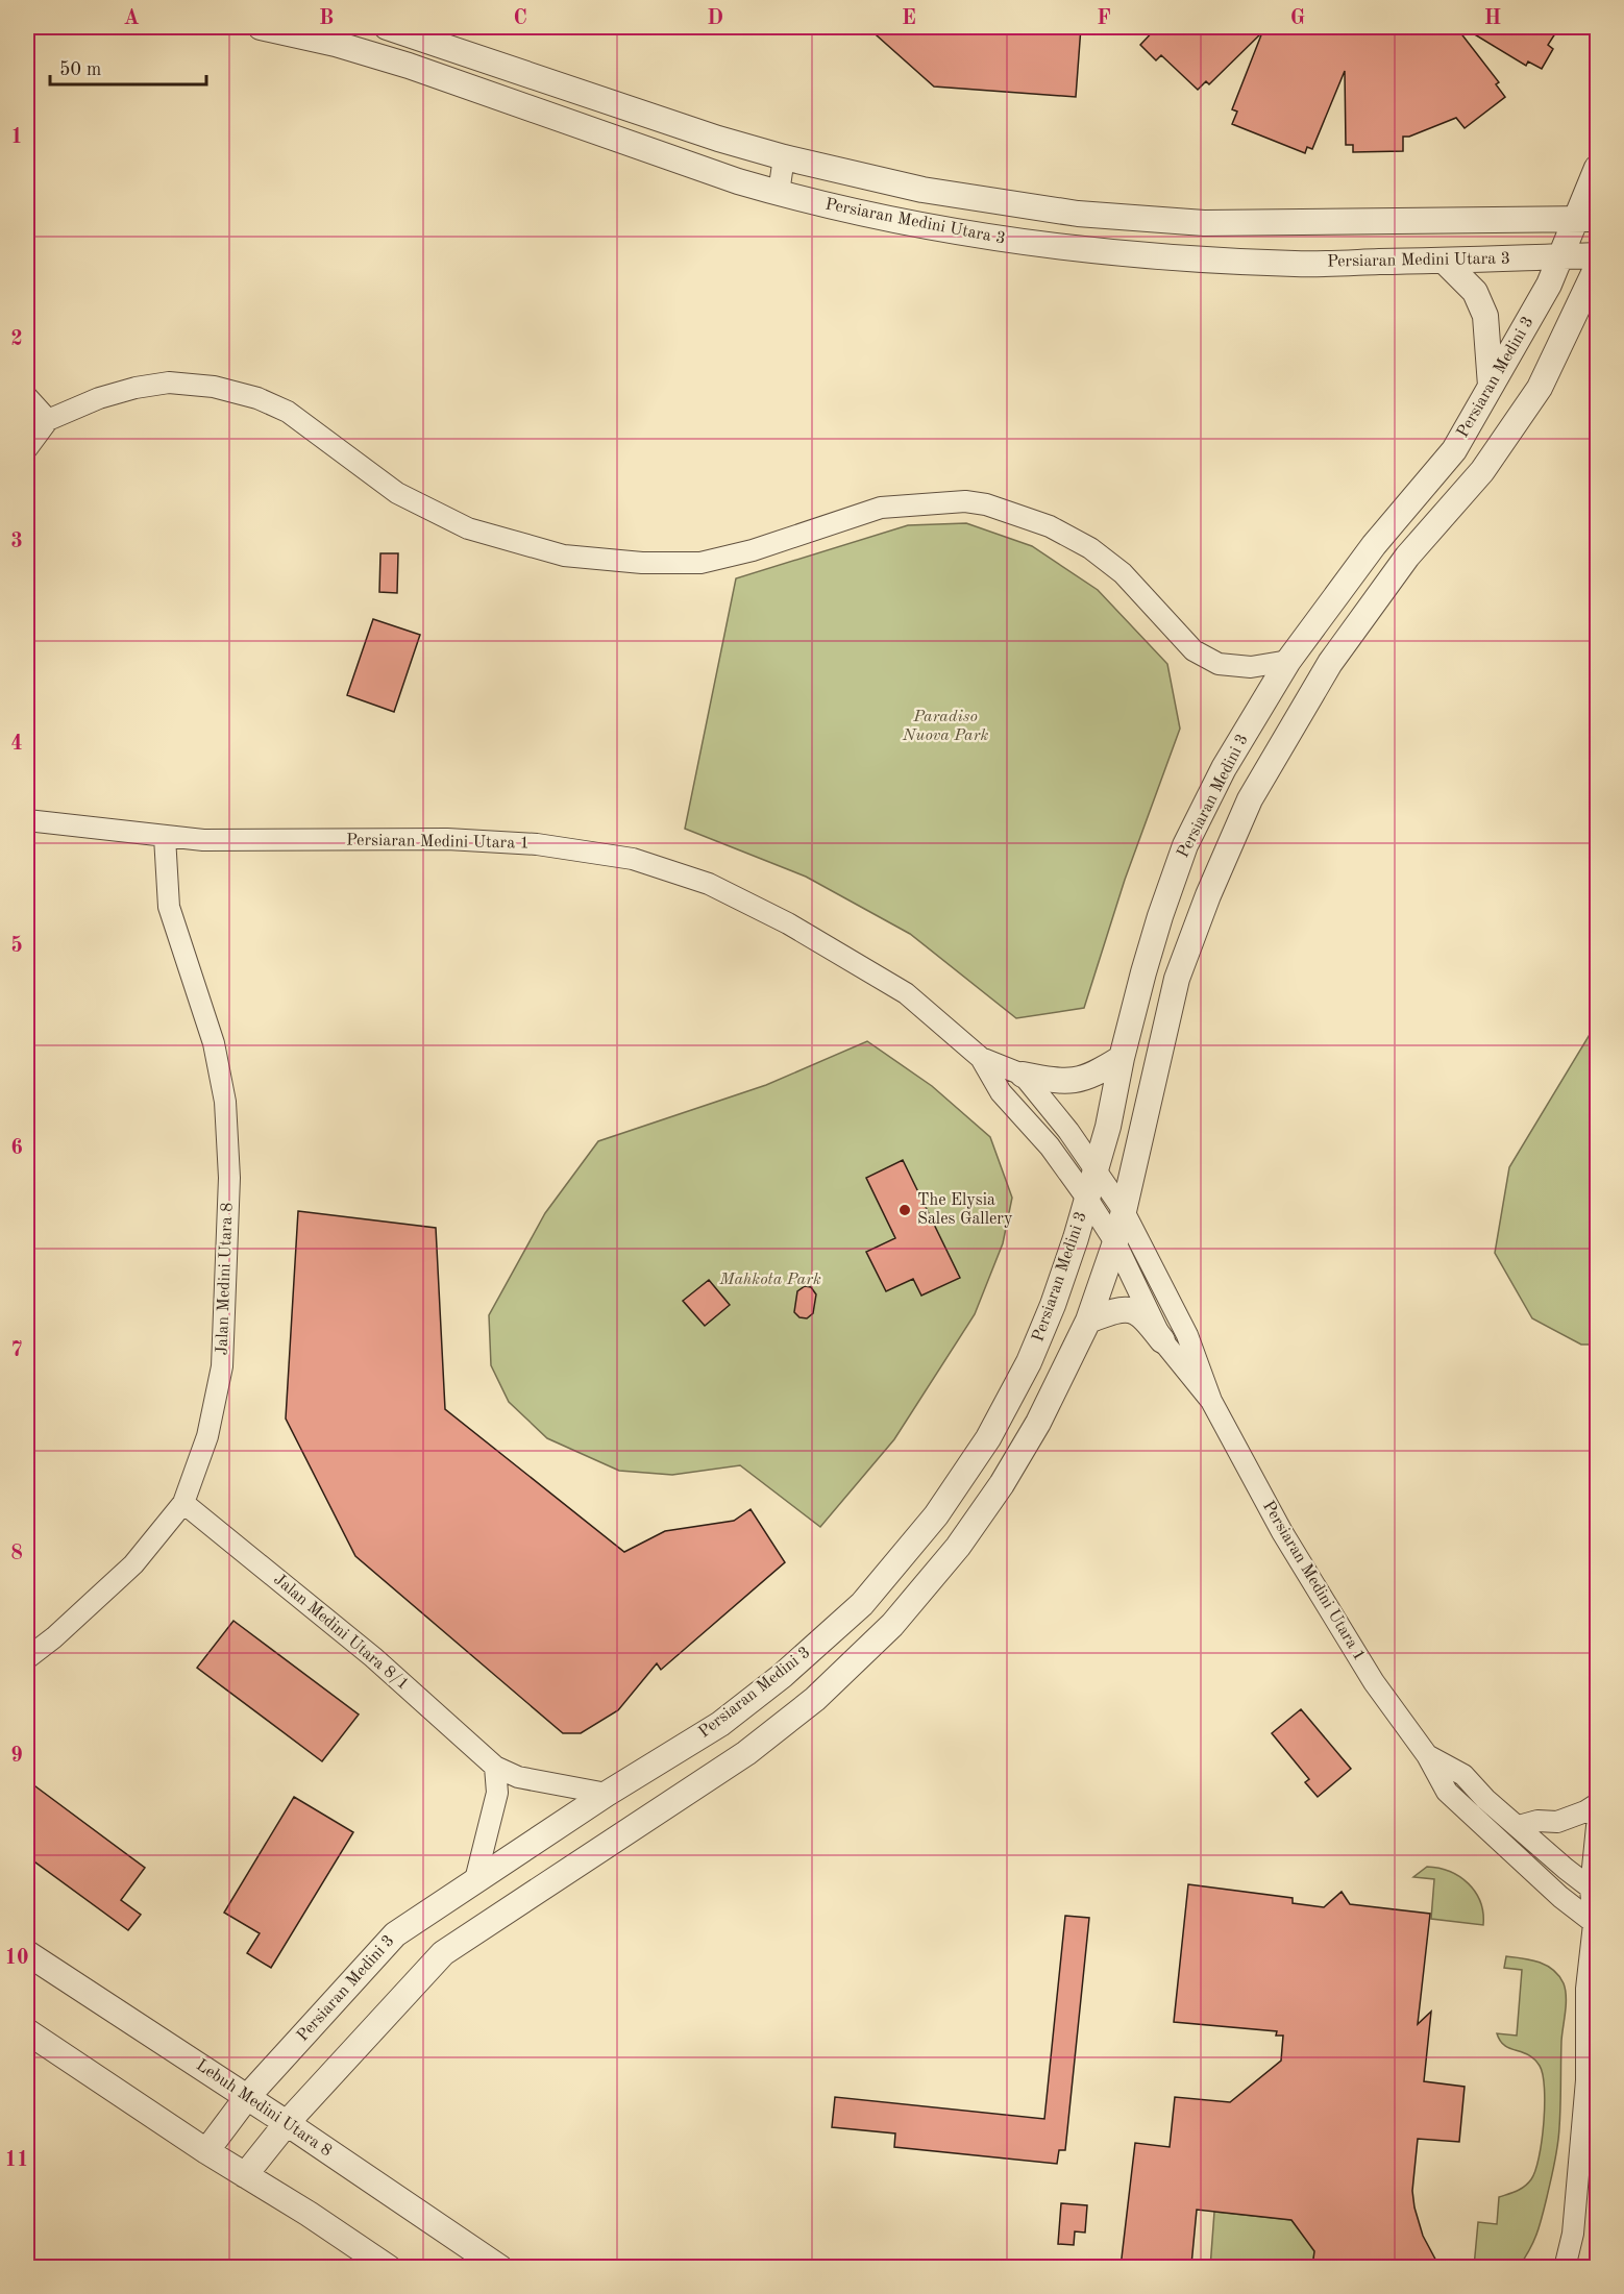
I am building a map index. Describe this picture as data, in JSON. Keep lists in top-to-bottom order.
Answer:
{
  "streets": {
    "street": [
      "Persiaran Medini Utara 3",
      "Persiaran Medini 3",
      "Persiaran Medini Utara 1",
      "Jalan Medini Utara 8",
      "Jalan Medini Utara 8/1",
      "Lebuh Medini Utara 8"
    ]
  },
  "crossings": [
    ["Persiaran Medini Utara 3", "Persiaran Medini 3"],
    ["Persiaran Medini 3", "Persiaran Medini Utara 1"],
    ["Persiaran Medini 3", "Jalan Medini Utara 8/1"],
    ["Persiaran Medini 3", "Lebuh Medini Utara 8"],
    ["Persiaran Medini Utara 1", "Jalan Medini Utara 8"],
    ["Jalan Medini Utara 8", "Jalan Medini Utara 8/1"]
  ],
  "parks": ["Paradiso Nuova Park", "Mahkota Park"],
  "places": ["The Elysia Sales Gallery"],
  "scale_bar": "50 m",
  "grid": {
    "columns": [
      "A",
      "B",
      "C",
      "D",
      "E",
      "F",
      "G",
      "H"
    ],
    "rows": [
      "1",
      "2",
      "3",
      "4",
      "5",
      "6",
      "7",
      "8",
      "9",
      "10",
      "11"
    ]
  }
}
